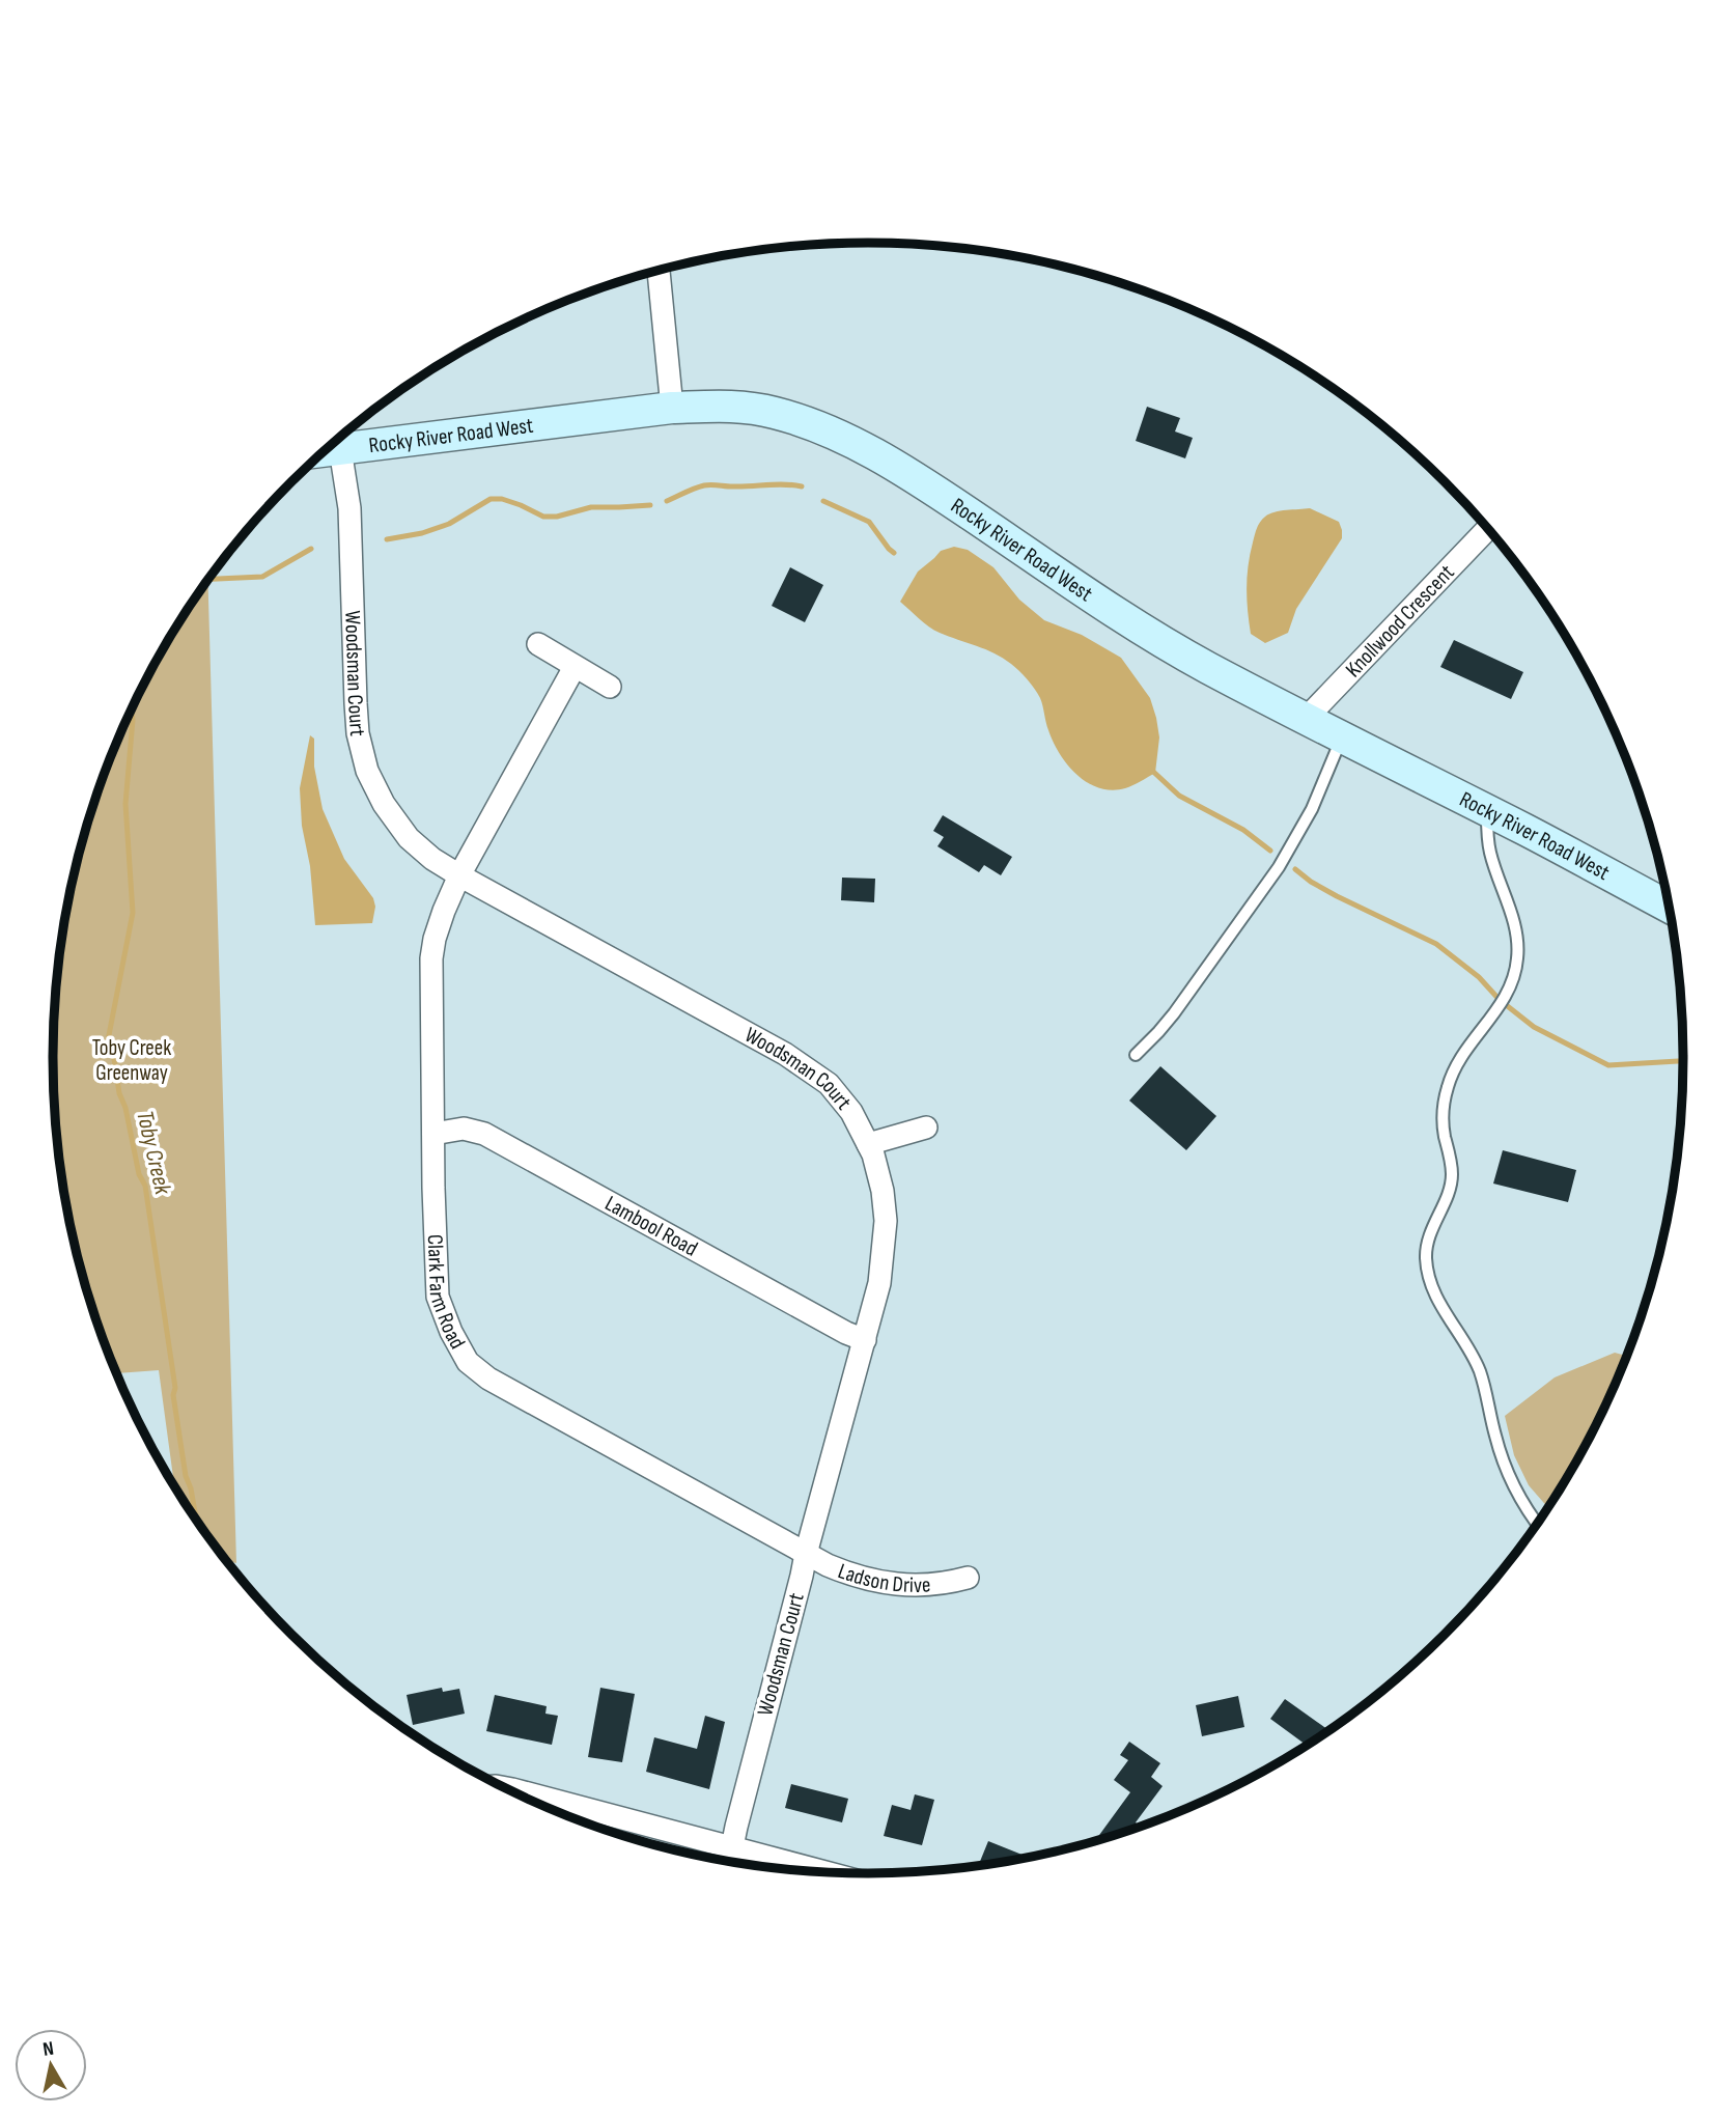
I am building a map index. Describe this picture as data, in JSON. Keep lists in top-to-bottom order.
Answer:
{
  "streets": {
    "street": [
      "Rocky River Road West",
      "Knollwood Crescent",
      "Woodsman Court",
      "Lambool Road",
      "Clark Farm Road",
      "Ladson Drive"
    ]
  },
  "crossings": [
    ["Rocky River Road West", "Knollwood Crescent"],
    ["Rocky River Road West", "Woodsman Court"],
    ["Woodsman Court", "Lambool Road"],
    ["Woodsman Court", "Clark Farm Road"],
    ["Woodsman Court", "Ladson Drive"],
    ["Lambool Road", "Clark Farm Road"],
    ["Clark Farm Road", "Ladson Drive"]
  ],
  "water": ["Toby Creek"],
  "parks": ["Toby Creek Greenway"],
  "north": "top"
}
